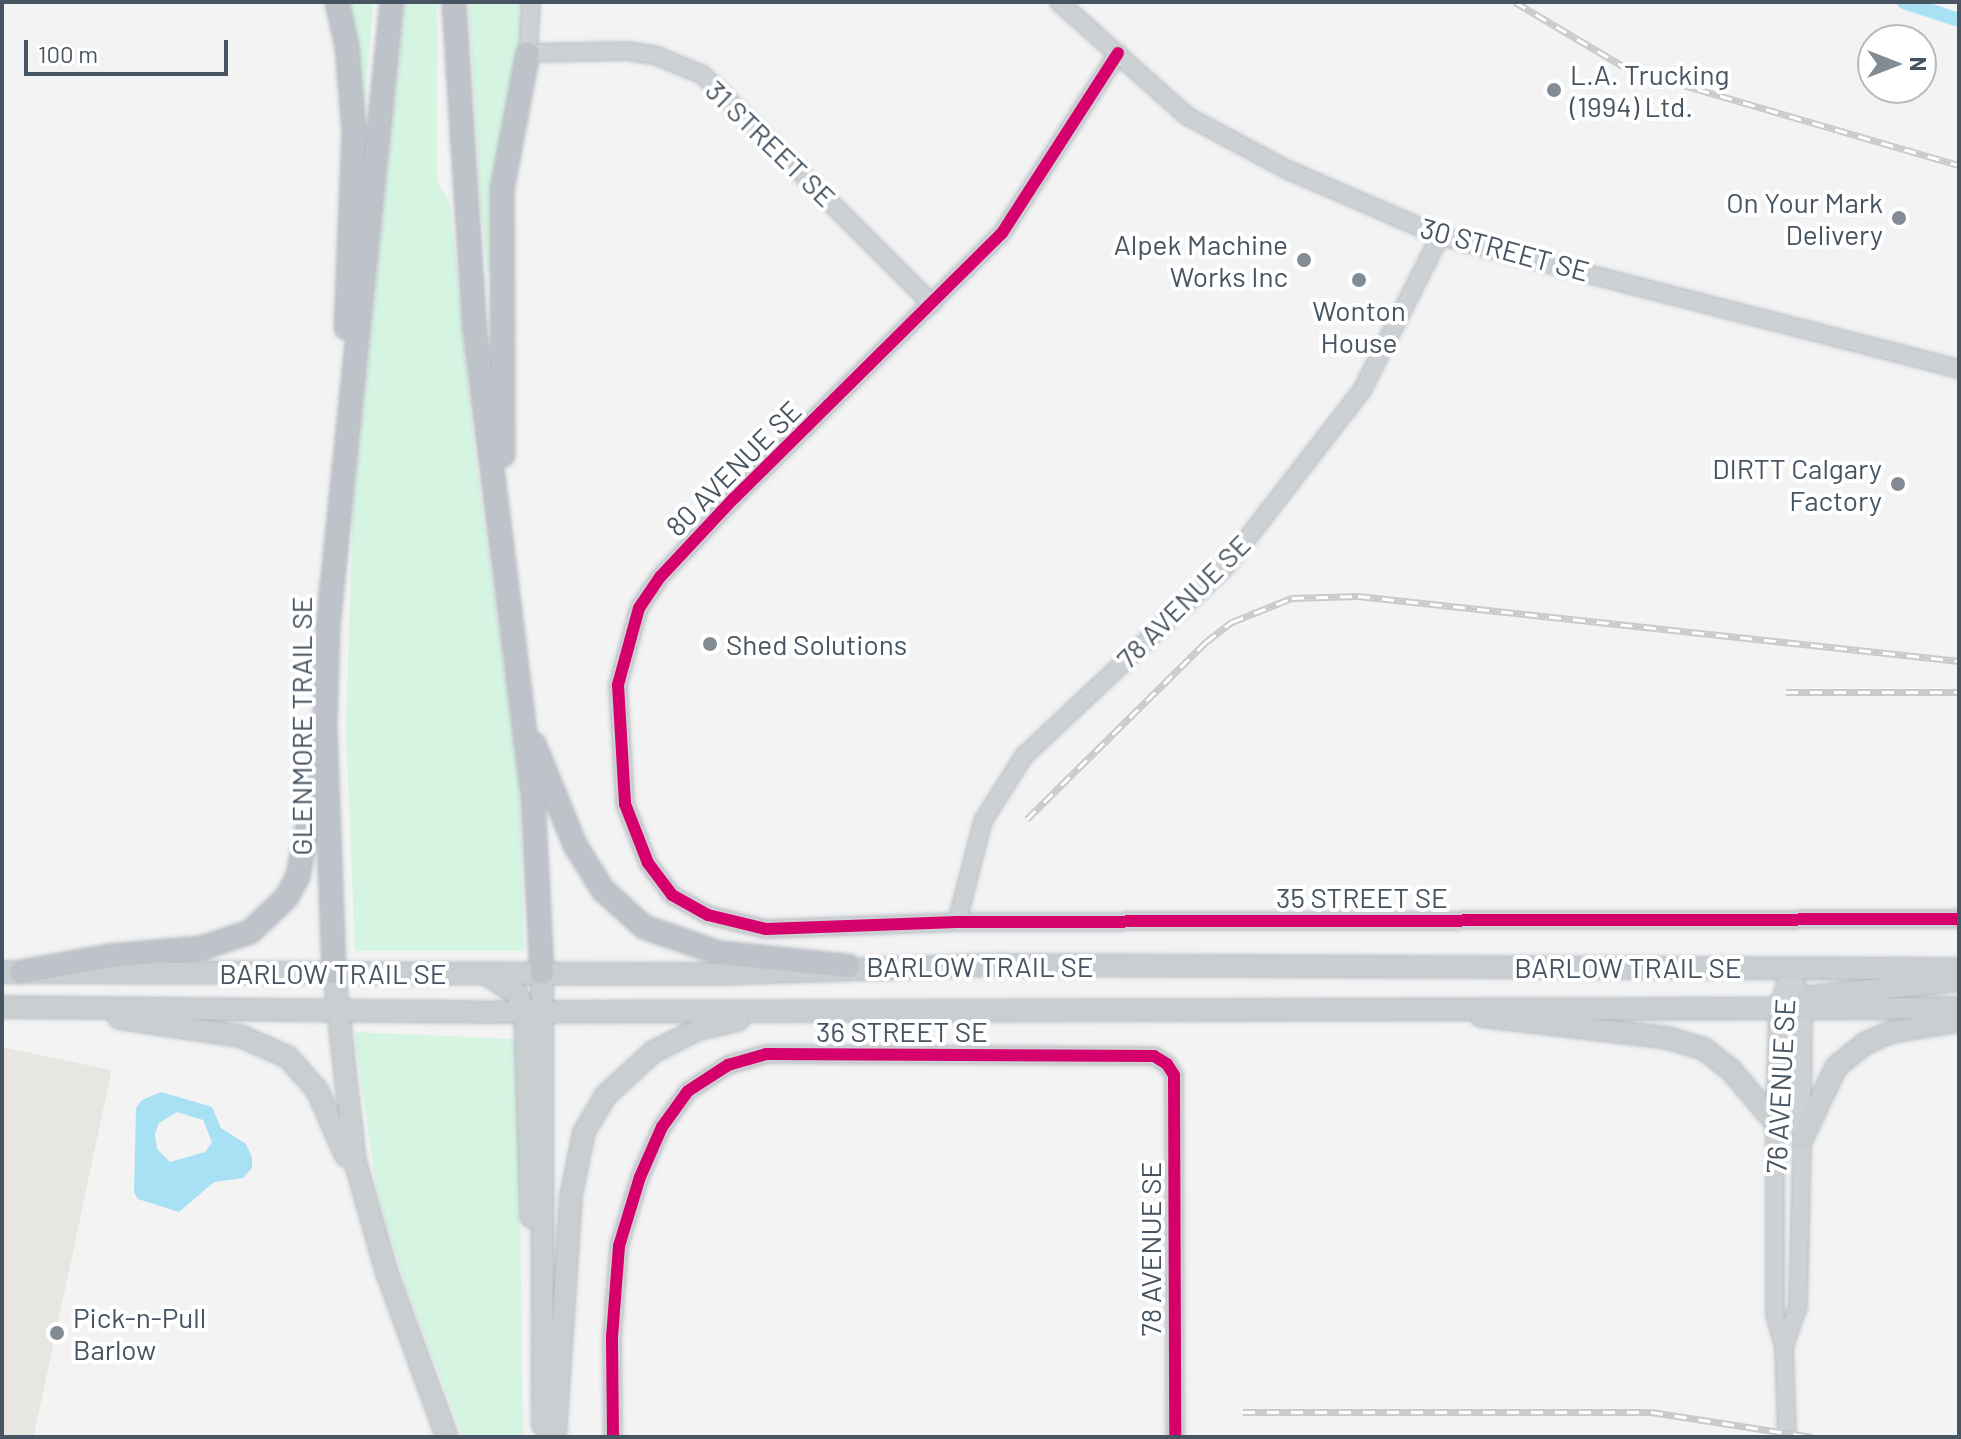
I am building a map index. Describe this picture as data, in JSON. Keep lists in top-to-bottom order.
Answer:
{
  "streets": {
    "highway": ["GLENMORE TRAIL SE"],
    "main road": ["BARLOW TRAIL SE"],
    "street": [
      "31 STREET SE",
      "30 STREET SE",
      "80 AVENUE SE",
      "78 AVENUE SE",
      "35 STREET SE",
      "36 STREET SE",
      "76 AVENUE SE"
    ]
  },
  "crossings": [
    ["31 STREET SE", "80 AVENUE SE"],
    ["30 STREET SE", "80 AVENUE SE"],
    ["30 STREET SE", "78 AVENUE SE"],
    ["80 AVENUE SE", "35 STREET SE"],
    ["78 AVENUE SE", "35 STREET SE"],
    ["78 AVENUE SE", "36 STREET SE"],
    ["GLENMORE TRAIL SE", "BARLOW TRAIL SE"],
    ["BARLOW TRAIL SE", "76 AVENUE SE"]
  ],
  "places": [
    "L.A. Trucking (1994) Ltd.",
    "On Your Mark Delivery",
    "Alpek Machine Works Inc",
    "Wonton House",
    "DIRTT Calgary Factory",
    "Shed Solutions",
    "Pick-n-Pull Barlow"
  ],
  "scale_bar": "100 m",
  "north": "right"
}
